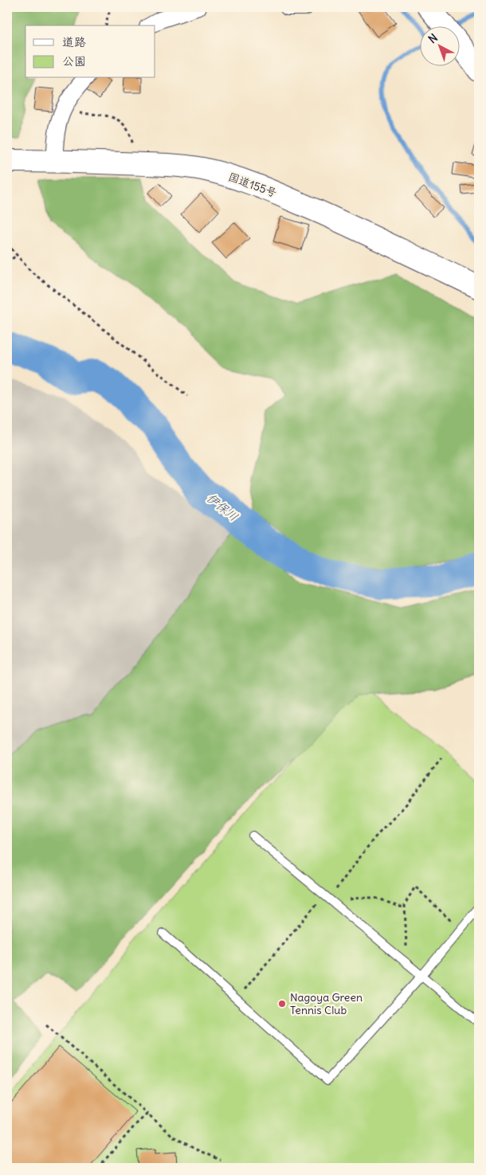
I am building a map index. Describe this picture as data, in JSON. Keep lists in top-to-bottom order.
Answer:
{
  "streets": {
    "main road": ["国道155号"]
  },
  "water": ["伊保川"],
  "places": ["Nagoya Green Tennis Club"],
  "legend": ["道路", "公園"],
  "north": "top left"
}
